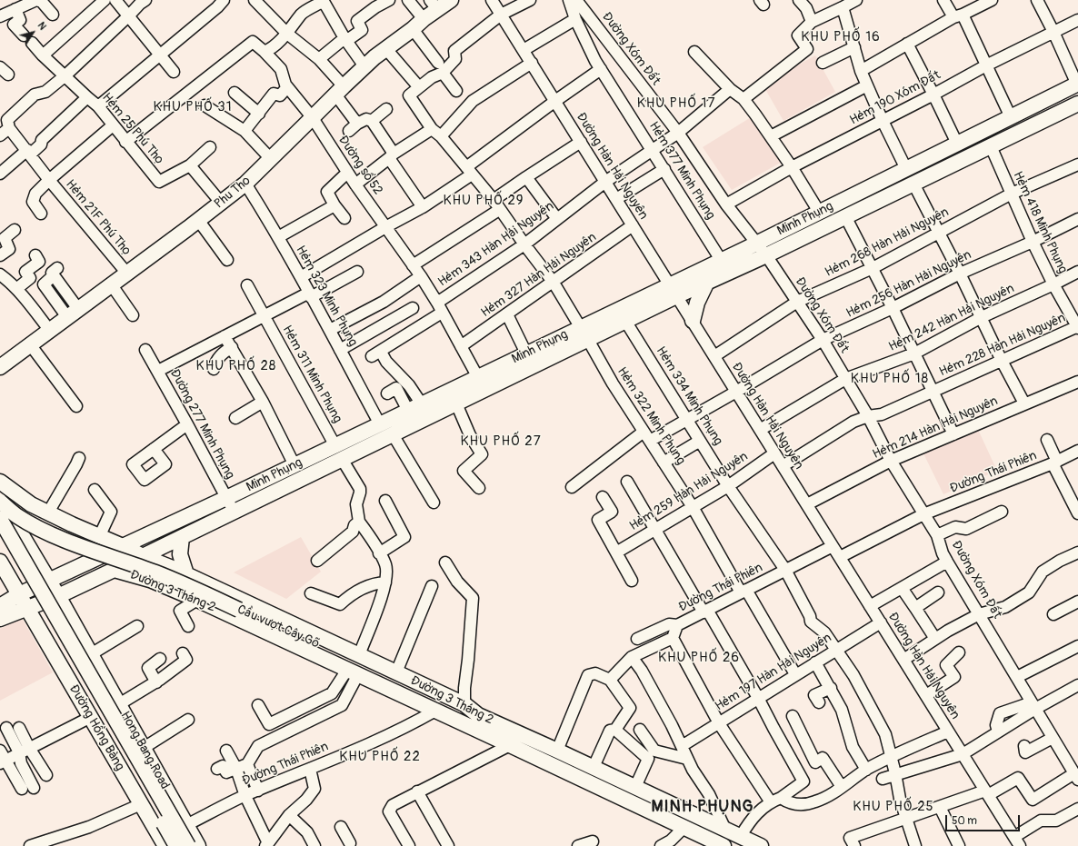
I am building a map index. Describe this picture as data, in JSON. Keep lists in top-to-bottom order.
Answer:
{
  "streets": {
    "main road": [
      "Phu Tho",
      "Minh Phụng",
      "Đường 3 Tháng 2",
      "Cầu vượt Cây Gõ",
      "Đường Hồng Bàng",
      "Hong Bang Road"
    ],
    "street": [
      "Đường Xóm Đất",
      "Hẻm 190 Xóm Đất",
      "Hẻm 25 Phú Thọ",
      "Đường số 52",
      "Đường Hàn Hải Nguyên",
      "Hẻm 377 Minh Phụng",
      "Hẻm 21F Phú Thọ",
      "Hẻm 418 Minh Phụng",
      "Hẻm 268 Hàn Hải Nguyên",
      "Hẻm 343 Hàn Hải Nguyên",
      "Hẻm 327 Hàn Hải Nguyên",
      "Hẻm 256 Hàn Hải Nguyên",
      "Hẻm 323 Minh Phụng",
      "Hẻm 242 Hàn Hải Nguyên",
      "Hẻm 228 Hàn Hải Nguyên",
      "Hẻm 311 Minh Phụng",
      "Hẻm 334 Minh Phụng",
      "Hẻm 322 Minh Phụng",
      "Đường 277 Minh Phụng",
      "Hẻm 214 Hàn Hải Nguyên",
      "Đường Thái Phiên",
      "Hẻm 259 Hàn Hải Nguyên",
      "Hẻm 197 Hàn Hải Nguyên"
    ]
  },
  "crossings": [
    ["Đường Xóm Đất", "Hẻm 190 Xóm Đất"],
    ["Đường Xóm Đất", "Minh Phụng"],
    ["Đường Xóm Đất", "Hẻm 268 Hàn Hải Nguyên"],
    ["Đường Xóm Đất", "Hẻm 343 Hàn Hải Nguyên"],
    ["Đường Xóm Đất", "Hẻm 256 Hàn Hải Nguyên"],
    ["Đường Xóm Đất", "Hẻm 242 Hàn Hải Nguyên"],
    ["Đường Xóm Đất", "Hẻm 228 Hàn Hải Nguyên"],
    ["Đường Xóm Đất", "Hẻm 214 Hàn Hải Nguyên"],
    ["Đường Xóm Đất", "Đường Thái Phiên"],
    ["Đường số 52", "Phu Tho"],
    ["Đường số 52", "Minh Phụng"],
    ["Đường số 52", "Hẻm 343 Hàn Hải Nguyên"],
    ["Đường số 52", "Hẻm 327 Hàn Hải Nguyên"],
    ["Đường Hàn Hải Nguyên", "Minh Phụng"],
    ["Đường Hàn Hải Nguyên", "Hẻm 268 Hàn Hải Nguyên"],
    ["Đường Hàn Hải Nguyên", "Hẻm 343 Hàn Hải Nguyên"],
    ["Đường Hàn Hải Nguyên", "Hẻm 327 Hàn Hải Nguyên"],
    ["Đường Hàn Hải Nguyên", "Hẻm 256 Hàn Hải Nguyên"],
    ["Đường Hàn Hải Nguyên", "Hẻm 242 Hàn Hải Nguyên"],
    ["Đường Hàn Hải Nguyên", "Hẻm 228 Hàn Hải Nguyên"],
    ["Đường Hàn Hải Nguyên", "Hẻm 214 Hàn Hải Nguyên"],
    ["Đường Hàn Hải Nguyên", "Đường Thái Phiên"],
    ["Đường Hàn Hải Nguyên", "Hẻm 259 Hàn Hải Nguyên"],
    ["Đường Hàn Hải Nguyên", "Hẻm 197 Hàn Hải Nguyên"],
    ["Hẻm 377 Minh Phụng", "Minh Phụng"],
    ["Hẻm 377 Minh Phụng", "Hẻm 343 Hàn Hải Nguyên"],
    ["Phu Tho", "Hẻm 21F Phú Thọ"],
    ["Phu Tho", "Hẻm 323 Minh Phụng"],
    ["Minh Phụng", "Hẻm 418 Minh Phụng"],
    ["Minh Phụng", "Hẻm 343 Hàn Hải Nguyên"],
    ["Minh Phụng", "Hẻm 323 Minh Phụng"],
    ["Minh Phụng", "Hẻm 311 Minh Phụng"],
    ["Minh Phụng", "Hẻm 334 Minh Phụng"],
    ["Minh Phụng", "Hẻm 322 Minh Phụng"],
    ["Minh Phụng", "Đường 277 Minh Phụng"],
    ["Minh Phụng", "Đường 3 Tháng 2"],
    ["Minh Phụng", "Đường Hồng Bàng"],
    ["Hẻm 418 Minh Phụng", "Hẻm 268 Hàn Hải Nguyên"],
    ["Hẻm 418 Minh Phụng", "Hẻm 256 Hàn Hải Nguyên"],
    ["Hẻm 418 Minh Phụng", "Hẻm 242 Hàn Hải Nguyên"],
    ["Hẻm 418 Minh Phụng", "Hẻm 228 Hàn Hải Nguyên"],
    ["Hẻm 343 Hàn Hải Nguyên", "Hẻm 322 Minh Phụng"],
    ["Hẻm 327 Hàn Hải Nguyên", "Hẻm 322 Minh Phụng"],
    ["Hẻm 256 Hàn Hải Nguyên", "Hẻm 334 Minh Phụng"],
    ["Hẻm 256 Hàn Hải Nguyên", "Hẻm 322 Minh Phụng"],
    ["Hẻm 334 Minh Phụng", "Đường Thái Phiên"],
    ["Hẻm 334 Minh Phụng", "Hẻm 259 Hàn Hải Nguyên"],
    ["Hẻm 334 Minh Phụng", "Hẻm 197 Hàn Hải Nguyên"],
    ["Hẻm 322 Minh Phụng", "Đường Thái Phiên"],
    ["Hẻm 322 Minh Phụng", "Hẻm 259 Hàn Hải Nguyên"],
    ["Hẻm 322 Minh Phụng", "Hẻm 197 Hàn Hải Nguyên"],
    ["Đường Thái Phiên", "Đường 3 Tháng 2"],
    ["Đường Thái Phiên", "Hong Bang Road"],
    ["Đường 3 Tháng 2", "Cầu vượt Cây Gõ"]
  ],
  "districts": [
    "KHU PHỐ 16",
    "KHU PHỐ 17",
    "KHU PHỐ 31",
    "KHU PHỐ 29",
    "KHU PHỐ 28",
    "KHU PHỐ 18",
    "KHU PHỐ 27",
    "KHU PHỐ 26",
    "KHU PHỐ 22",
    "MINH PHỤNG",
    "KHU PHỐ 25"
  ],
  "scale_bar": "50 m",
  "north": "top right"
}
